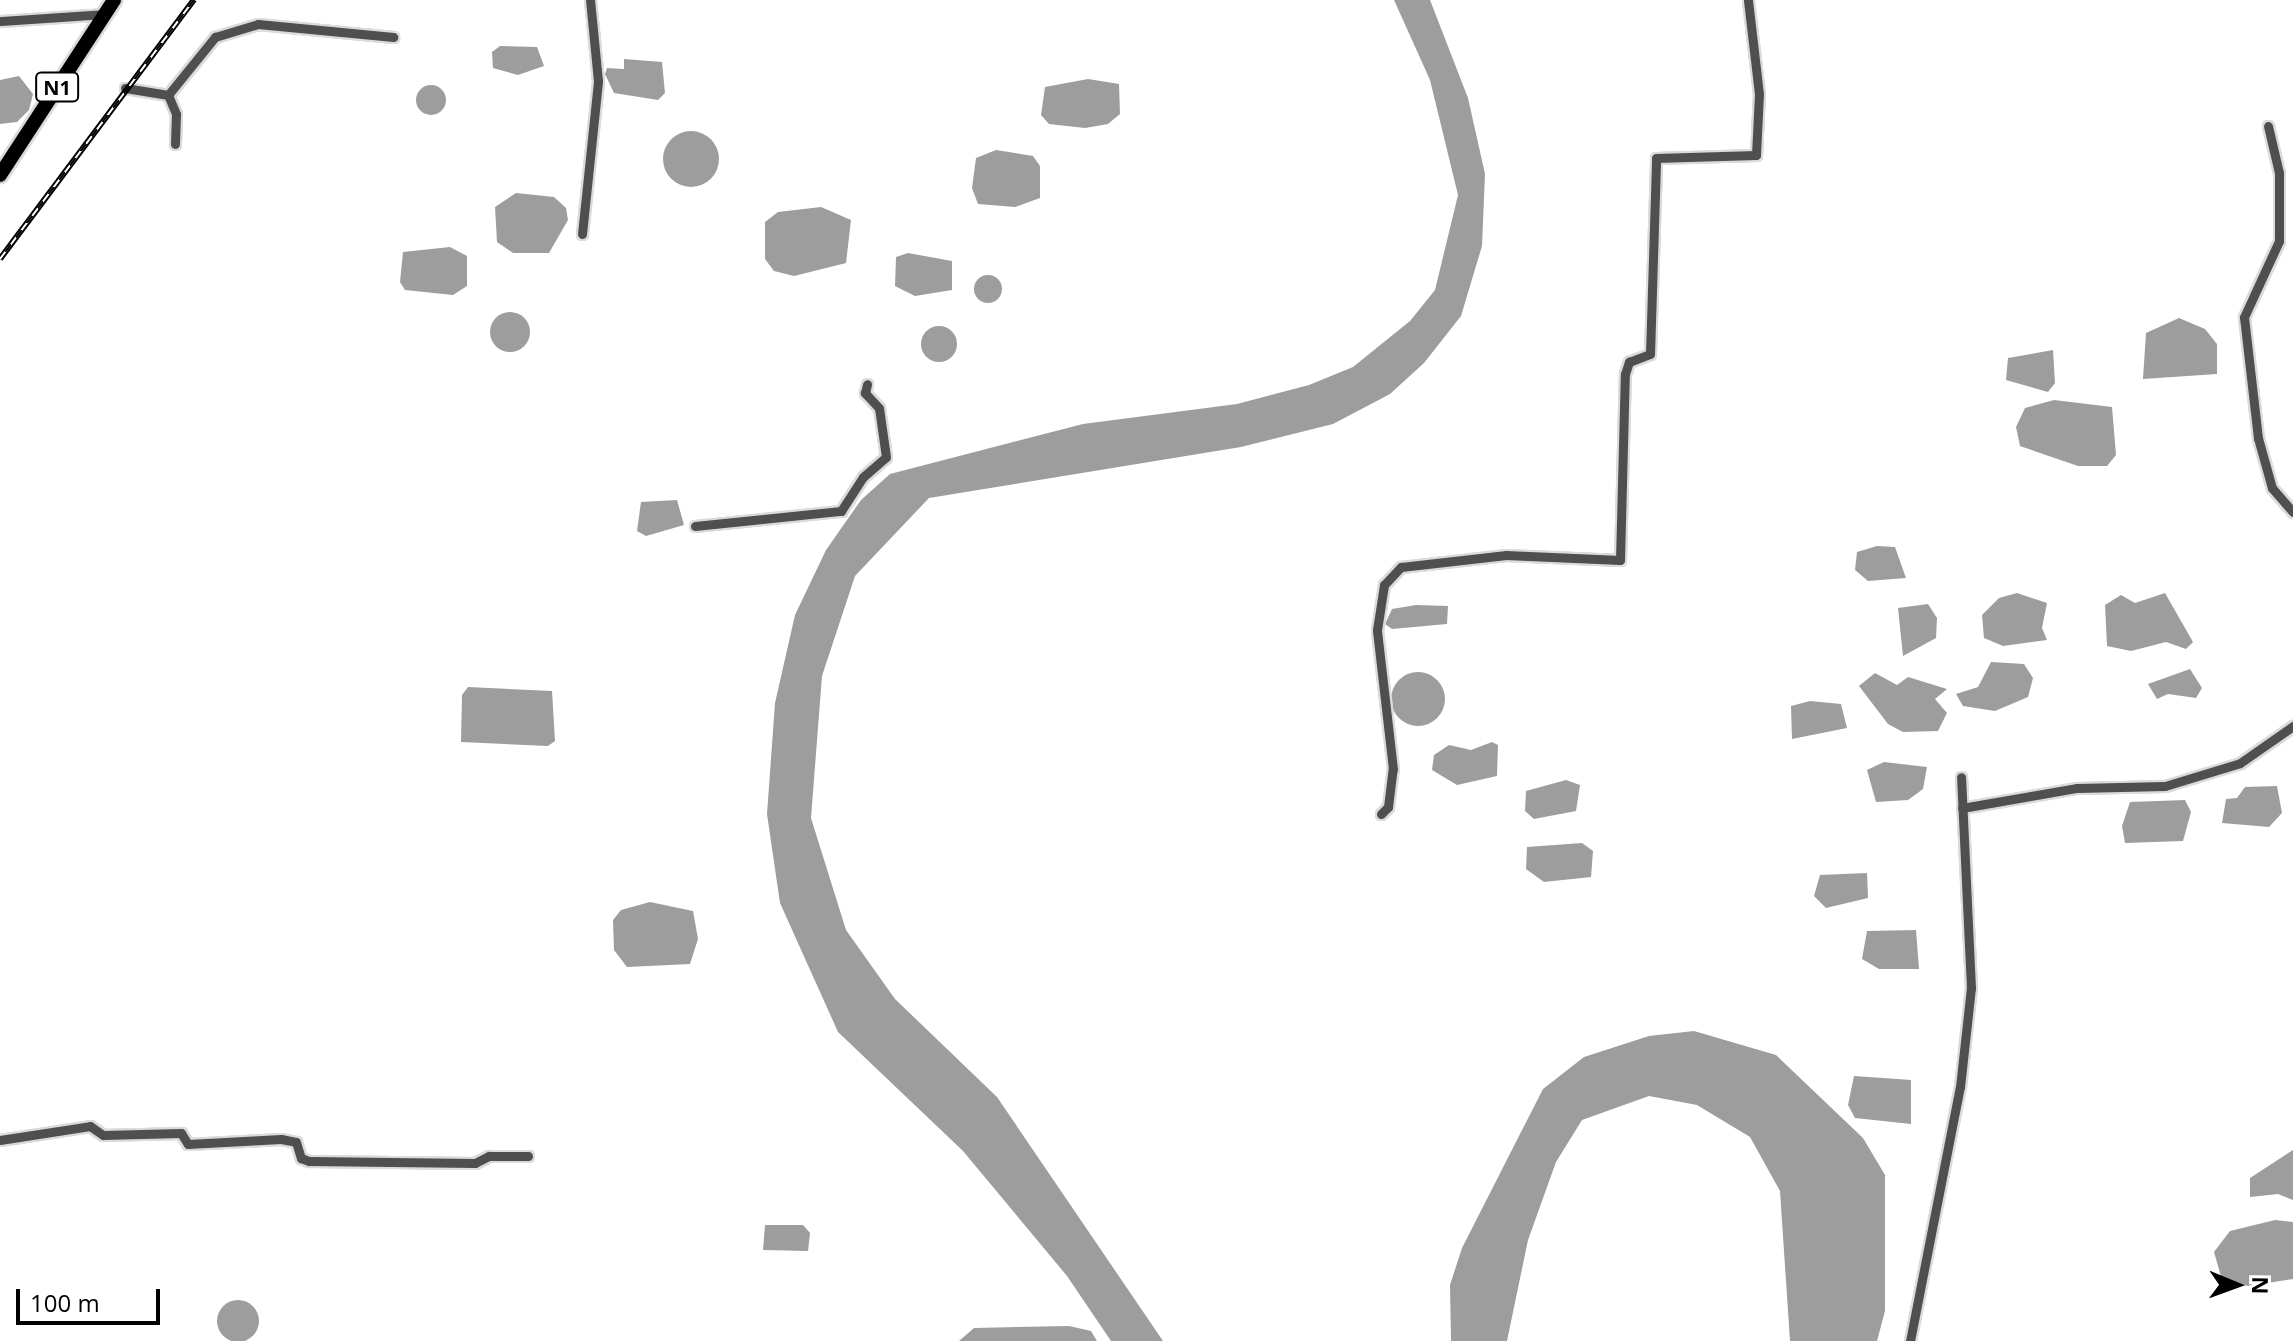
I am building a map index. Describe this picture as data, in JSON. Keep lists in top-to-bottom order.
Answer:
{
  "streets": {
    "highway": ["N1"]
  },
  "scale_bar": "100 m",
  "north": "right"
}
